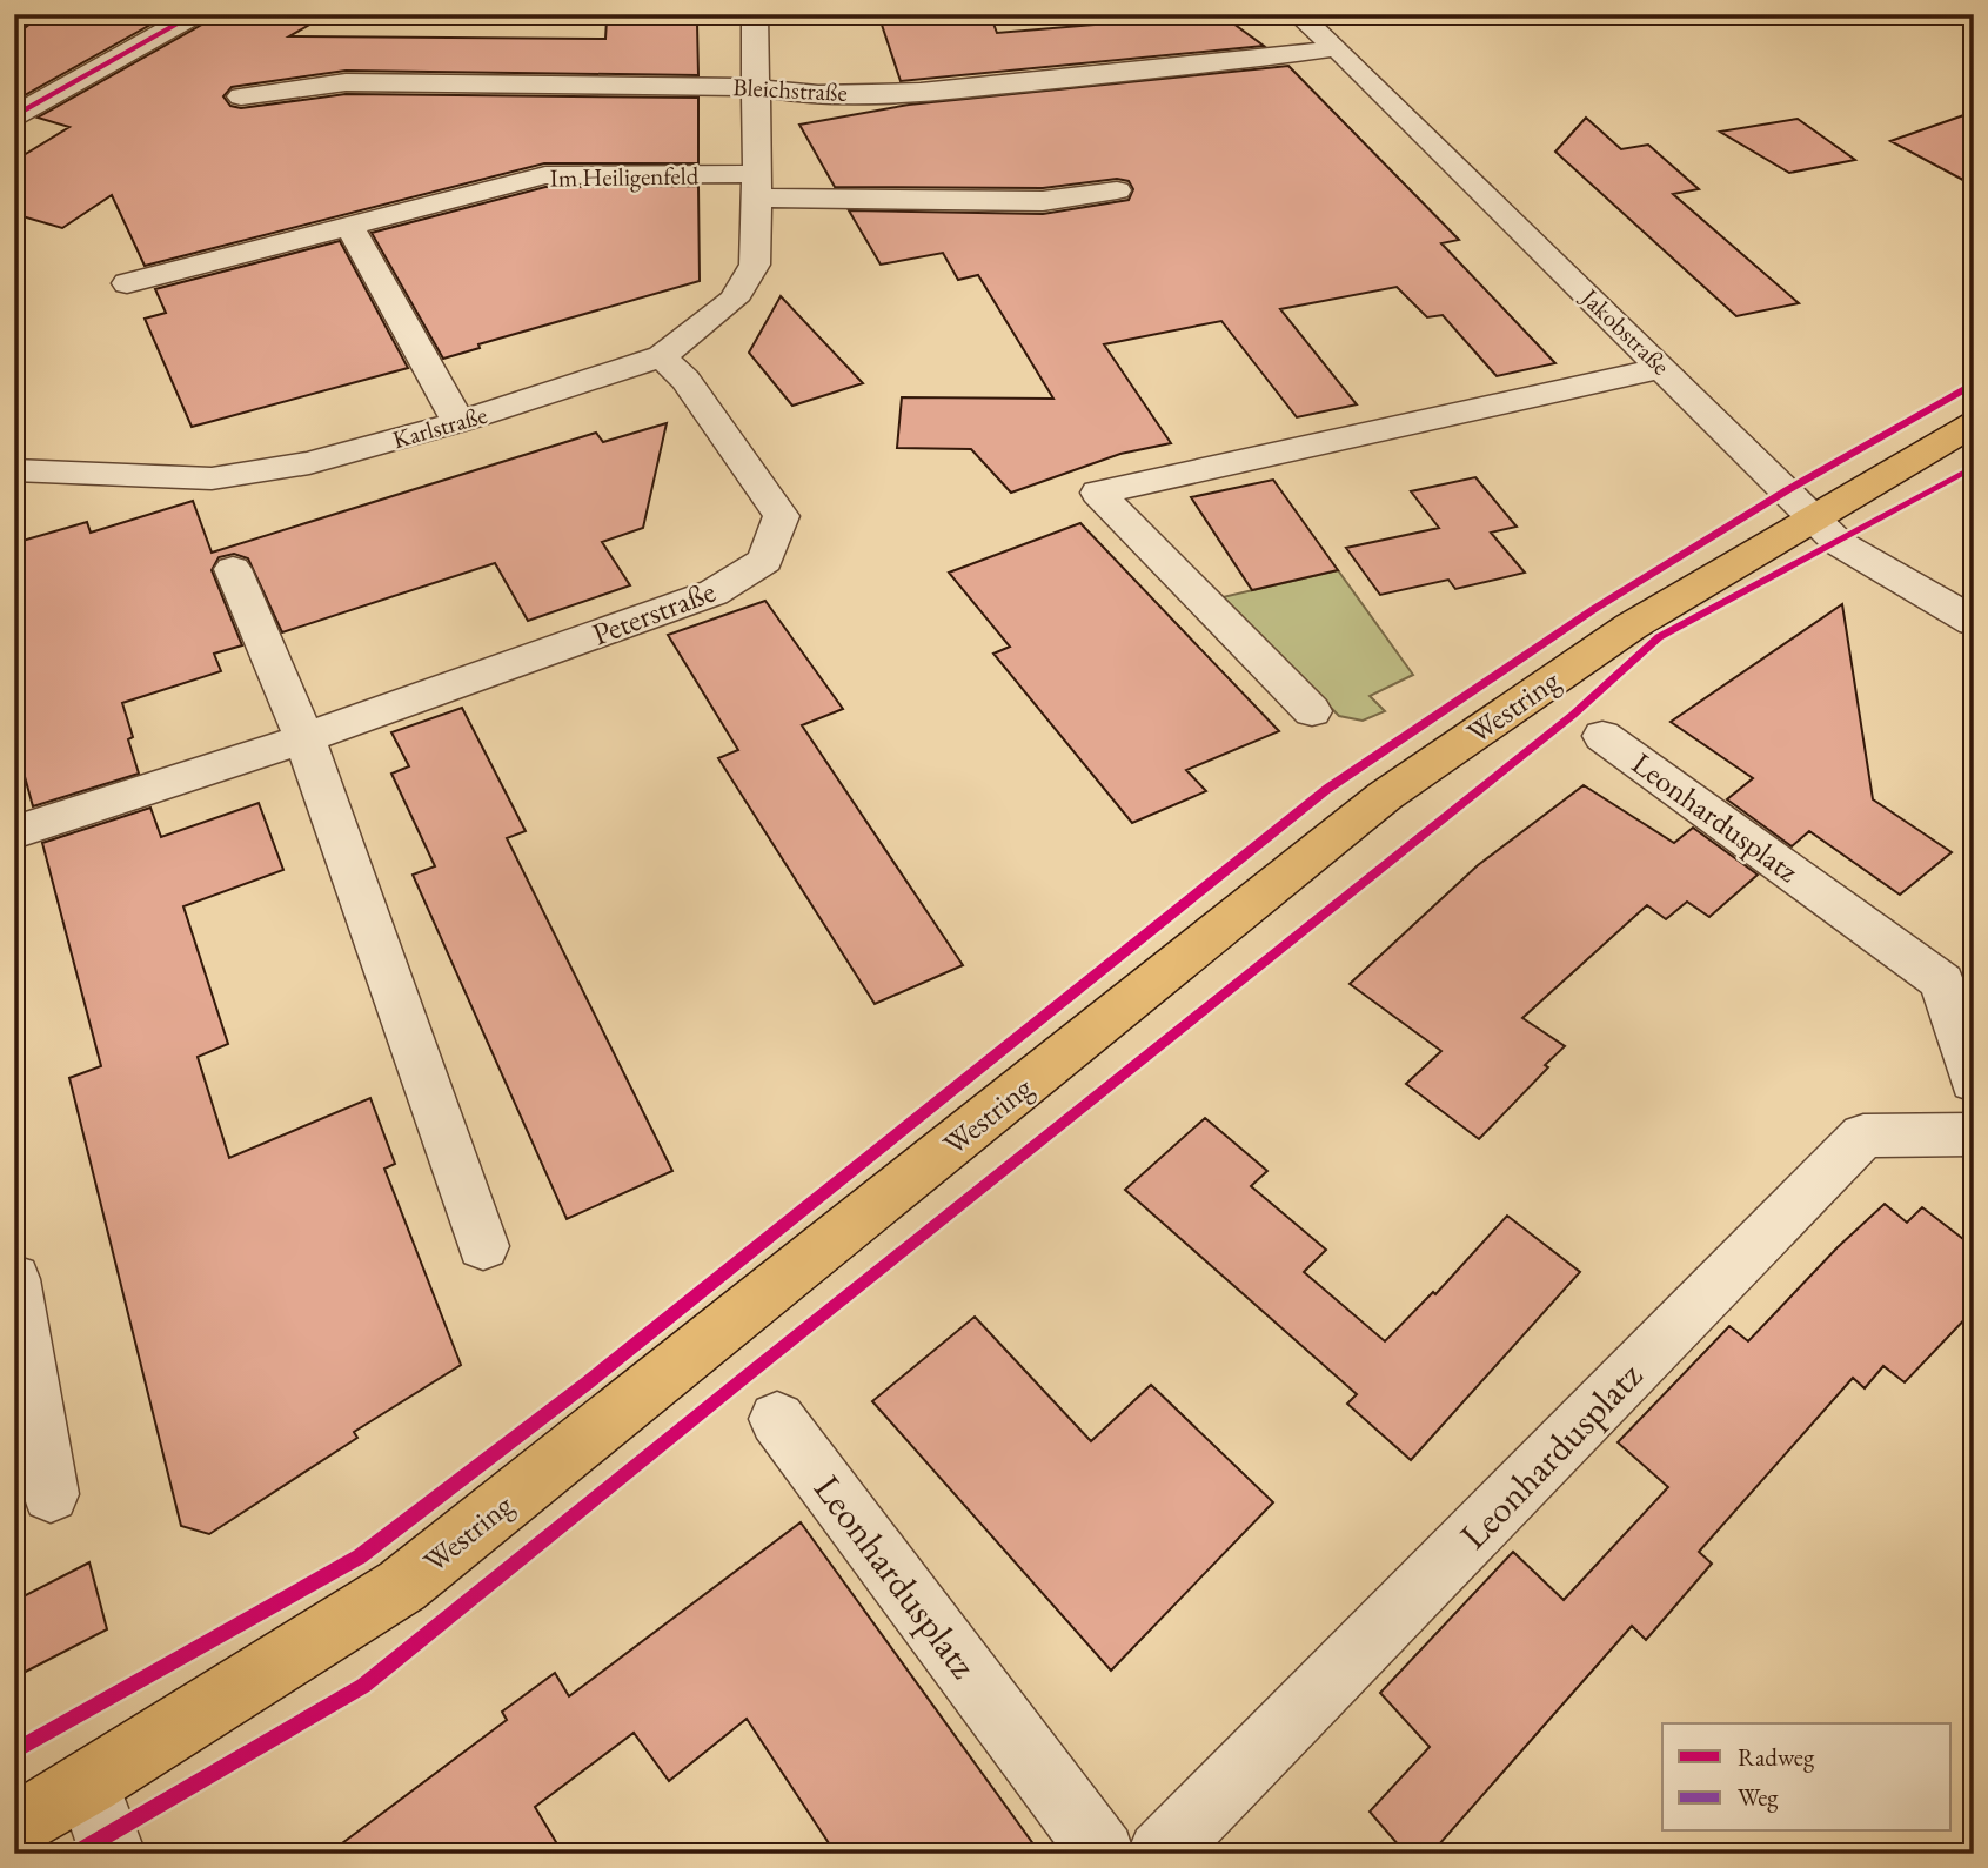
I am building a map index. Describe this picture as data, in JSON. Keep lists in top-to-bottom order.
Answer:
{
  "streets": {
    "main road": ["Westring"],
    "street": [
      "Bleichstraße",
      "Im Heiligenfeld",
      "Jakobstraße",
      "Karlstraße",
      "Peterstraße",
      "Leonhardusplatz"
    ]
  },
  "crossings": [
    ["Bleichstraße", "Jakobstraße"],
    ["Bleichstraße", "Karlstraße"],
    ["Im Heiligenfeld", "Karlstraße"],
    ["Jakobstraße", "Westring"],
    ["Karlstraße", "Peterstraße"]
  ],
  "legend": ["Radweg", "Weg"]
}
